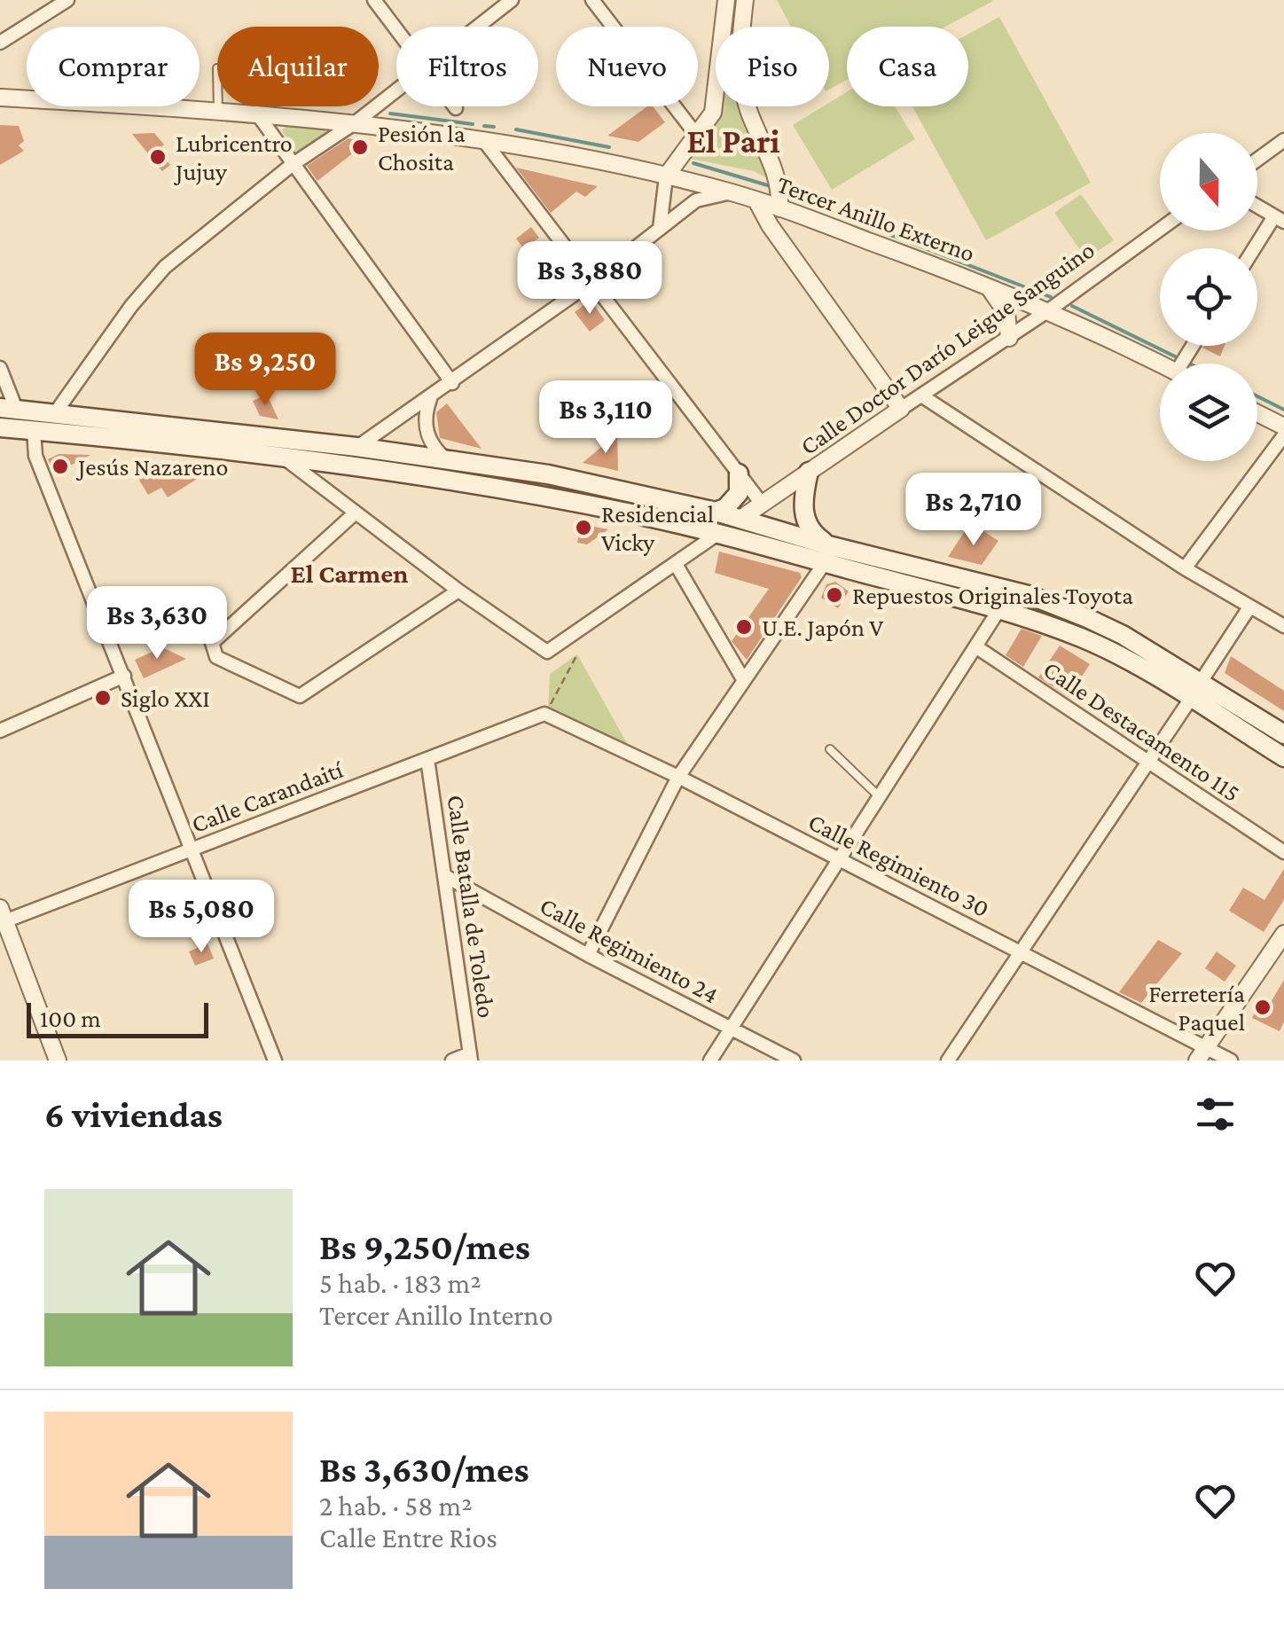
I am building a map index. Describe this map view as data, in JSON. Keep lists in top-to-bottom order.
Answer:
{
  "streets": {
    "street": [
      "Tercer Anillo Externo",
      "Calle Doctor Darío Leigue Sanguino",
      "Calle Destacamento 115",
      "Calle Carandaití",
      "Calle Regimiento 30",
      "Calle Batalla de Toledo",
      "Calle Regimiento 24"
    ]
  },
  "crossings": [
    ["Tercer Anillo Externo", "Calle Doctor Darío Leigue Sanguino"],
    ["Calle Carandaití", "Calle Regimiento 30"],
    ["Calle Carandaití", "Calle Batalla de Toledo"],
    ["Calle Batalla de Toledo", "Calle Regimiento 24"]
  ],
  "districts": ["El Pari", "El Carmen"],
  "places": [
    "Pesión la Chosita",
    "Lubricentro Jujuy",
    "Jesús Nazareno",
    "Residencial Vicky",
    "Repuestos Originales Toyota",
    "U.E. Japón V",
    "Siglo XXI",
    "Ferretería Paquel"
  ],
  "scale_bar": "100 m",
  "north": "bottom",
  "page": {
    "chip": [
      "Comprar",
      "Alquilar",
      "Filtros",
      "Nuevo",
      "Piso",
      "Casa"
    ],
    "price": [
      "Bs 3,880",
      "Bs 9,250",
      "Bs 3,110",
      "Bs 2,710",
      "Bs 3,630",
      "Bs 5,080"
    ],
    "scale": "100 m",
    "heading": "6 viviendas",
    "list": [
      {
        "name": "Bs 9,250/mes",
        "note": "5 hab. · 183 m² · Tercer Anillo Interno"
      },
      {
        "name": "Bs 3,630/mes",
        "note": "2 hab. · 58 m² · Calle Entre Rios"
      }
    ]
  }
}
